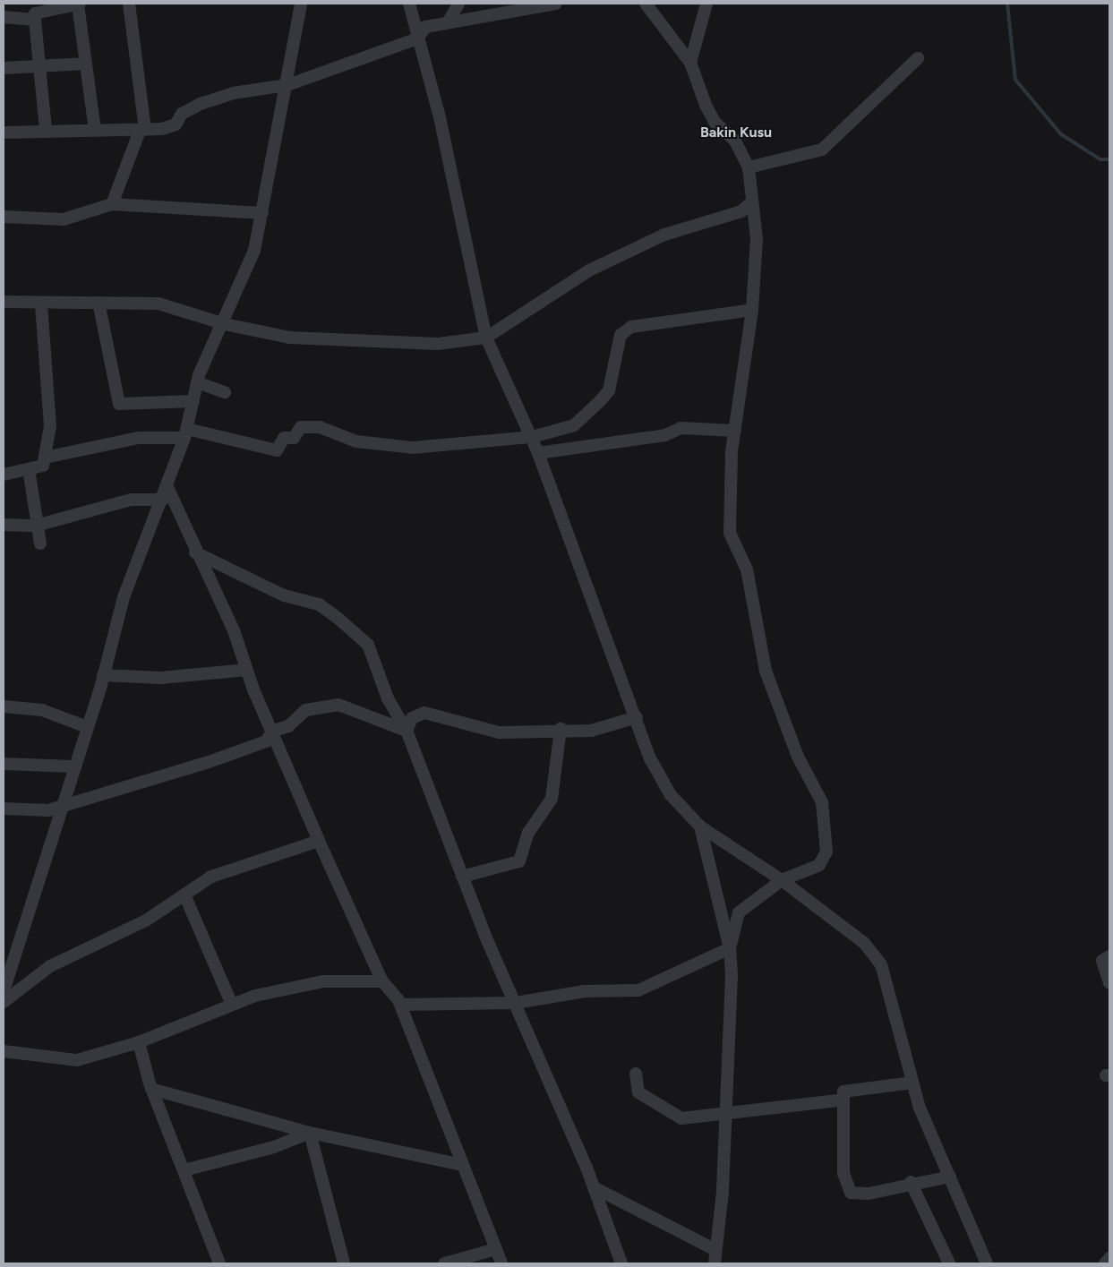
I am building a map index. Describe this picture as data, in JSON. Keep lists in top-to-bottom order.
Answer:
{
  "districts": ["Bakin Kusu"]
}
